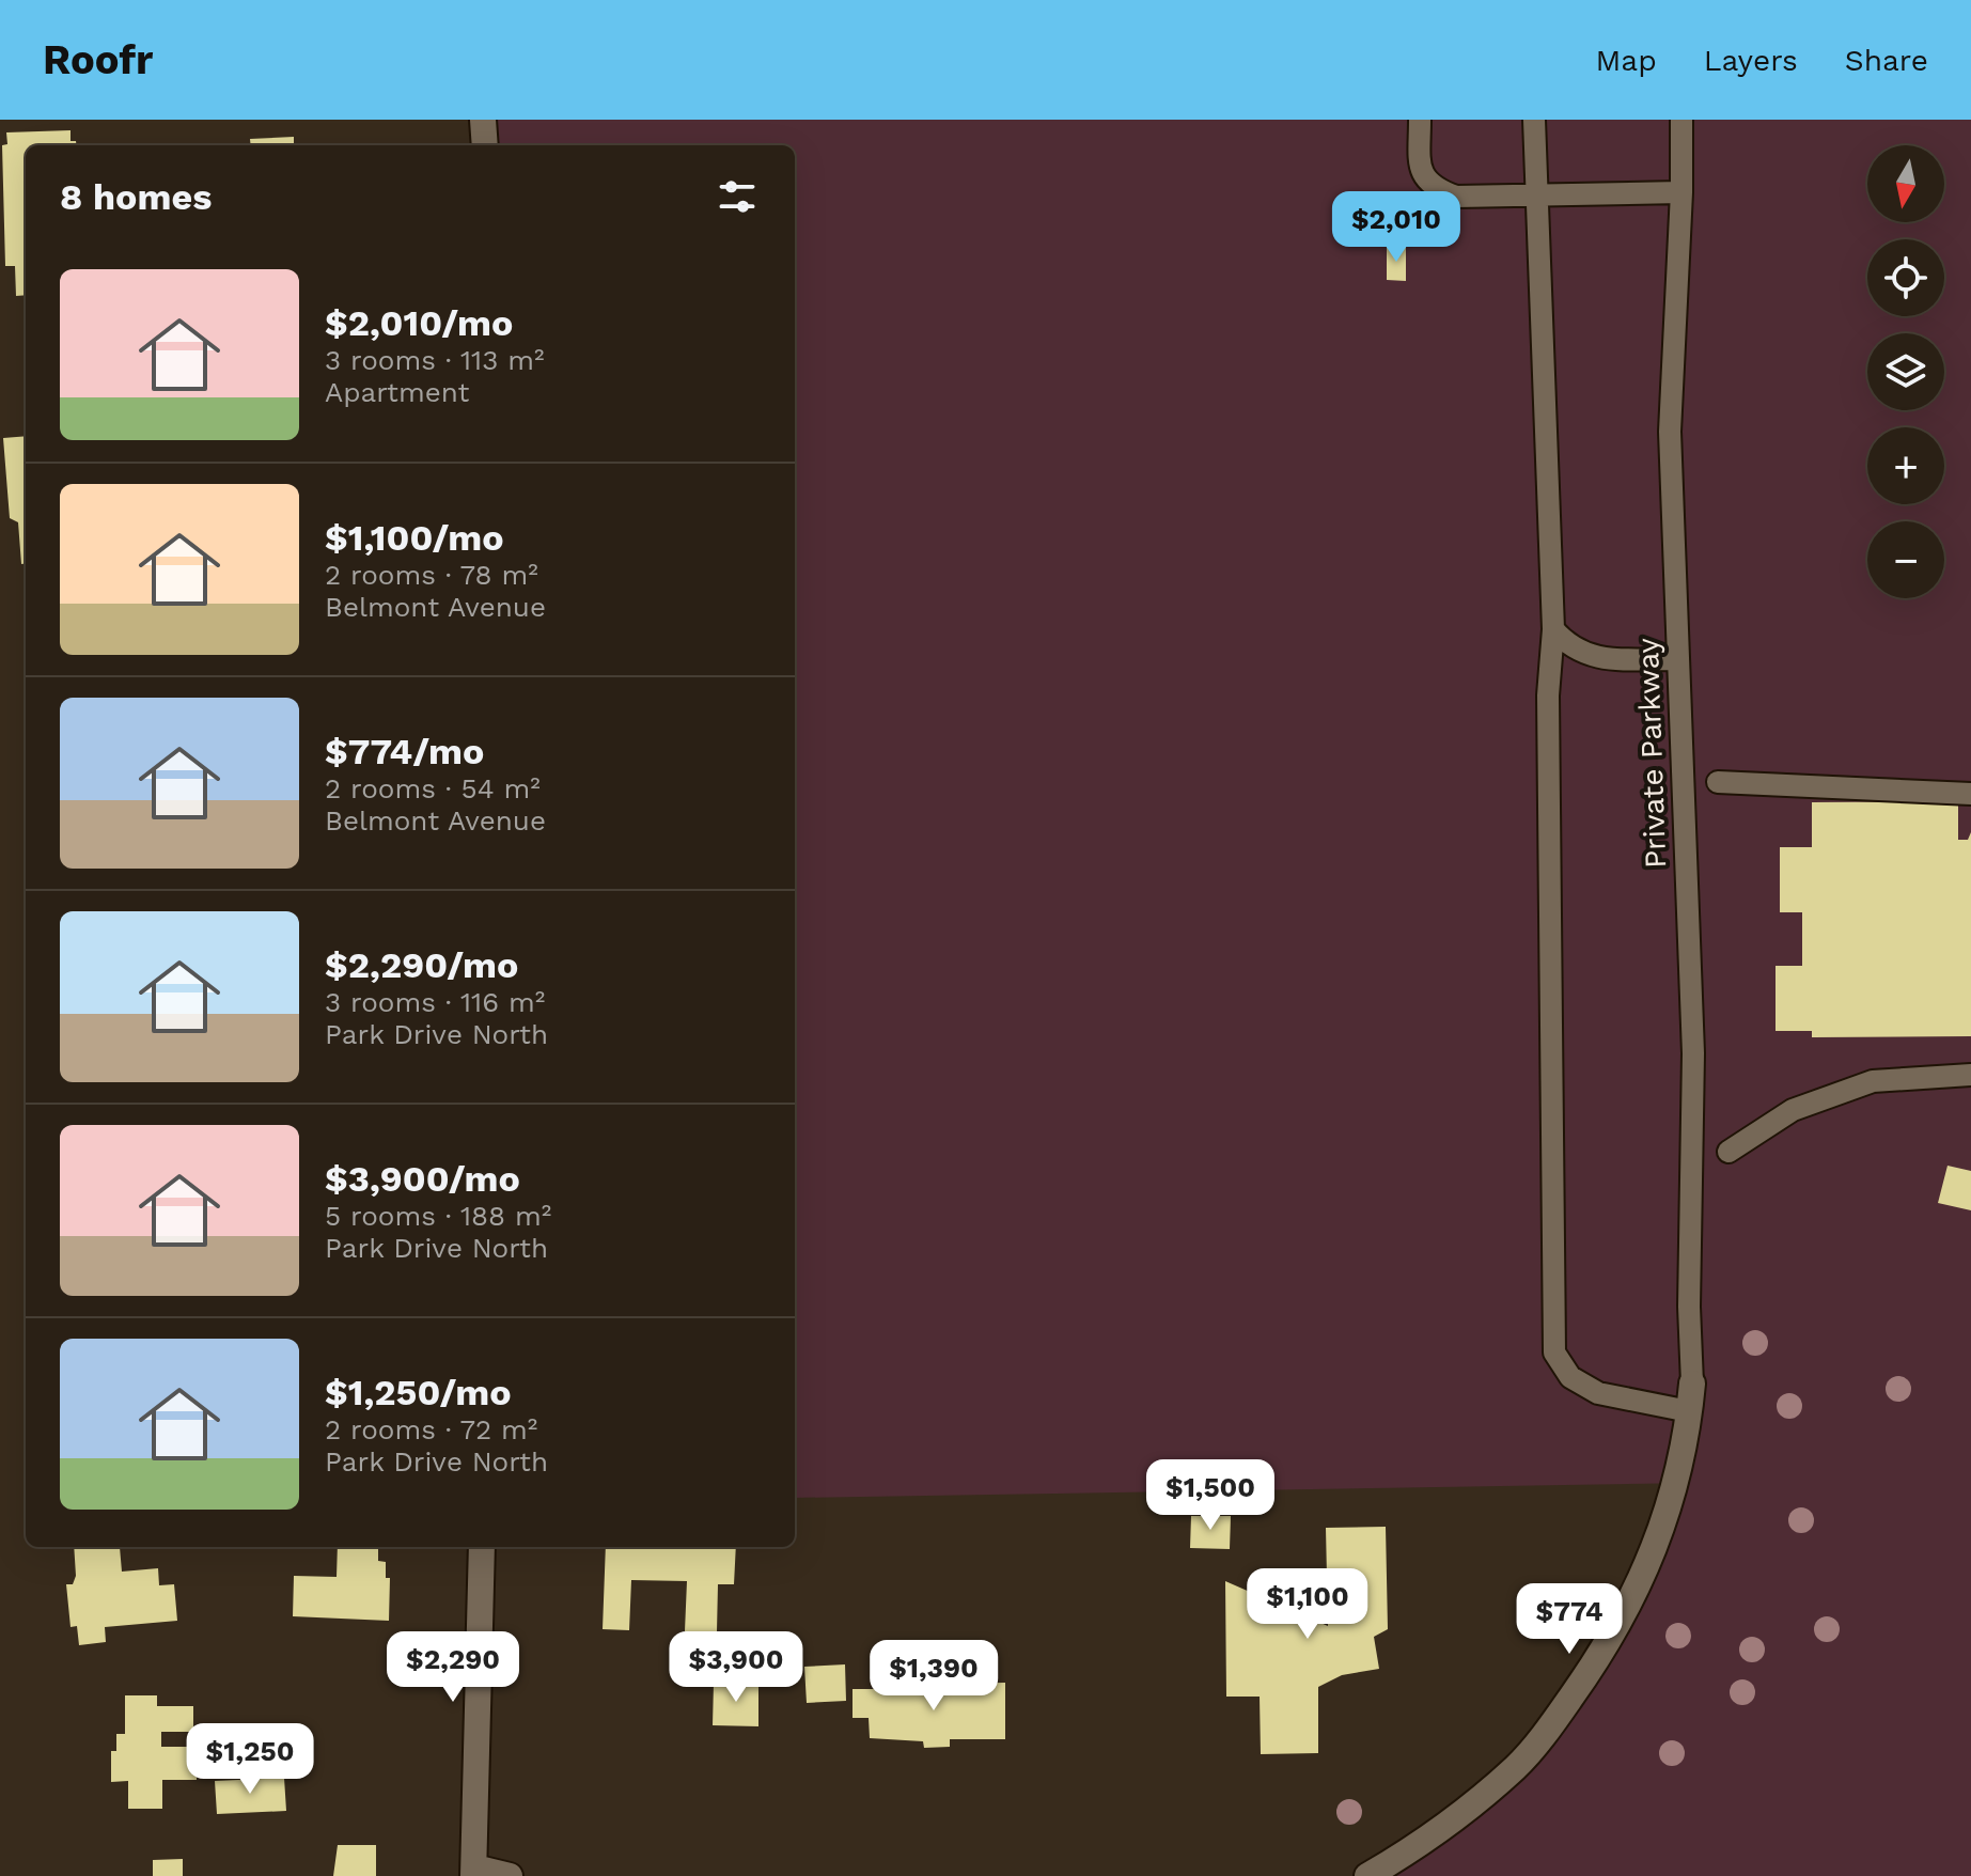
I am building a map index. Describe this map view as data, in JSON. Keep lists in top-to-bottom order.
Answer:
{
  "streets": {
    "lane": ["Private Parkway"]
  },
  "north": "bottom",
  "page": {
    "header": "Roofr",
    "nav": ["Map", "Layers", "Share"],
    "map_buttons": ["+", "−"],
    "heading": "8 homes",
    "price": [
      "$2,010",
      "$1,500",
      "$1,100",
      "$774",
      "$2,290",
      "$3,900",
      "$1,390",
      "$1,250"
    ],
    "list": [
      {
        "name": "$2,010/mo",
        "note": "3 rooms · 113 m² · Apartment"
      },
      {
        "name": "$1,100/mo",
        "note": "2 rooms · 78 m² · Belmont Avenue"
      },
      {
        "name": "$774/mo",
        "note": "2 rooms · 54 m² · Belmont Avenue"
      },
      {
        "name": "$2,290/mo",
        "note": "3 rooms · 116 m² · Park Drive North"
      },
      {
        "name": "$3,900/mo",
        "note": "5 rooms · 188 m² · Park Drive North"
      },
      {
        "name": "$1,250/mo",
        "note": "2 rooms · 72 m² · Park Drive North"
      }
    ]
  }
}
